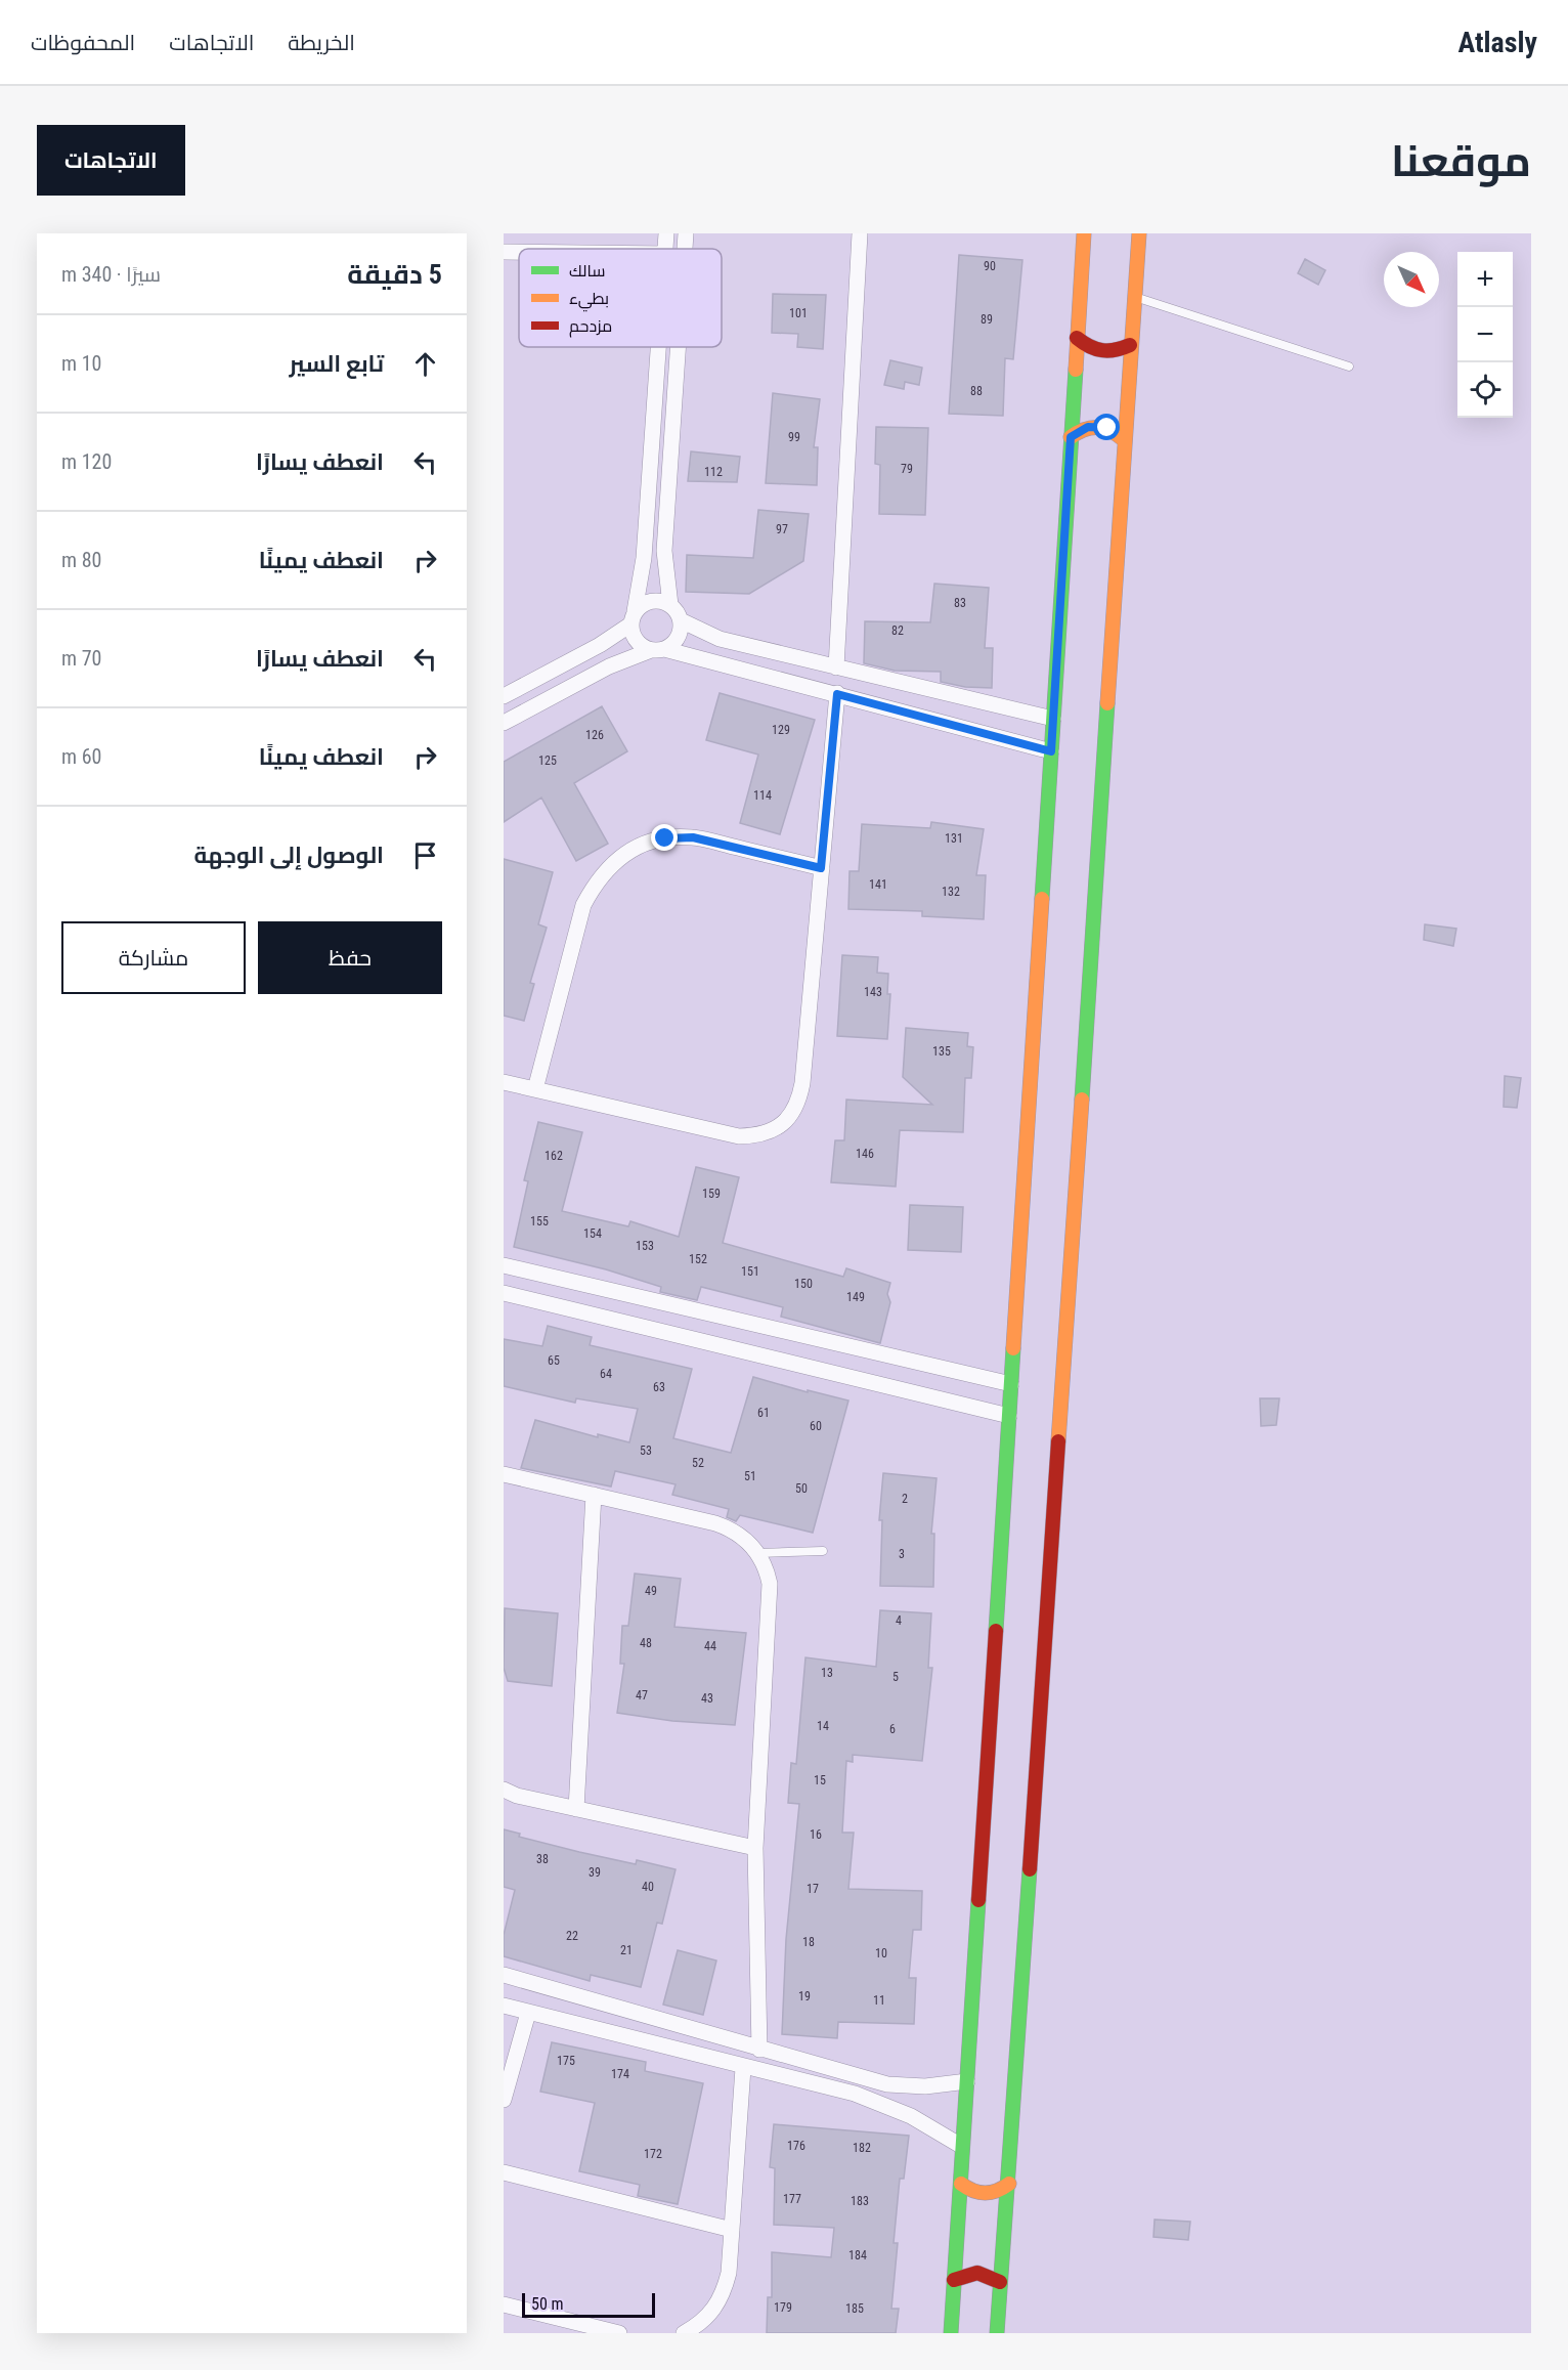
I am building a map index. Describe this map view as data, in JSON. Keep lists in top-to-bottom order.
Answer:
{
  "house_numbers": [
    "90",
    "101",
    "89",
    "88",
    "99",
    "79",
    "112",
    "97",
    "83",
    "82",
    "129",
    "126",
    "125",
    "114",
    "131",
    "141",
    "132",
    "143",
    "135",
    "146",
    "162",
    "159",
    "155",
    "154",
    "153",
    "152",
    "151",
    "150",
    "149",
    "65",
    "64",
    "63",
    "61",
    "60",
    "53",
    "52",
    "51",
    "50",
    "2",
    "3",
    "49",
    "4",
    "48",
    "44",
    "13",
    "5",
    "47",
    "43",
    "14",
    "6",
    "15",
    "16",
    "38",
    "39",
    "40",
    "17",
    "22",
    "18",
    "21",
    "10",
    "19",
    "11",
    "175",
    "174",
    "176",
    "182",
    "172",
    "177",
    "183",
    "184",
    "179",
    "185"
  ],
  "legend": ["سالك", "بطيء", "مزدحم"],
  "scale_bar": "50 m",
  "north": "bottom right",
  "page": {
    "header": "Atlasly",
    "nav": ["الخريطة", "الاتجاهات", "المحفوظات"],
    "title": "موقعنا",
    "buttons": [
      "الاتجاهات",
      ["حفظ", "مشاركة"]
    ],
    "heading": ["5 دقيقة", "سيرًا · 340 m"],
    "map_buttons": ["+", "−"],
    "list": [
      ["تابع السير", "10 m"],
      ["انعطف يسارًا", "120 m"],
      ["انعطف يمينًا", "80 m"],
      ["انعطف يسارًا", "70 m"],
      ["انعطف يمينًا", "60 m"],
      "الوصول إلى الوجهة"
    ],
    "scale": "50 m"
  }
}
